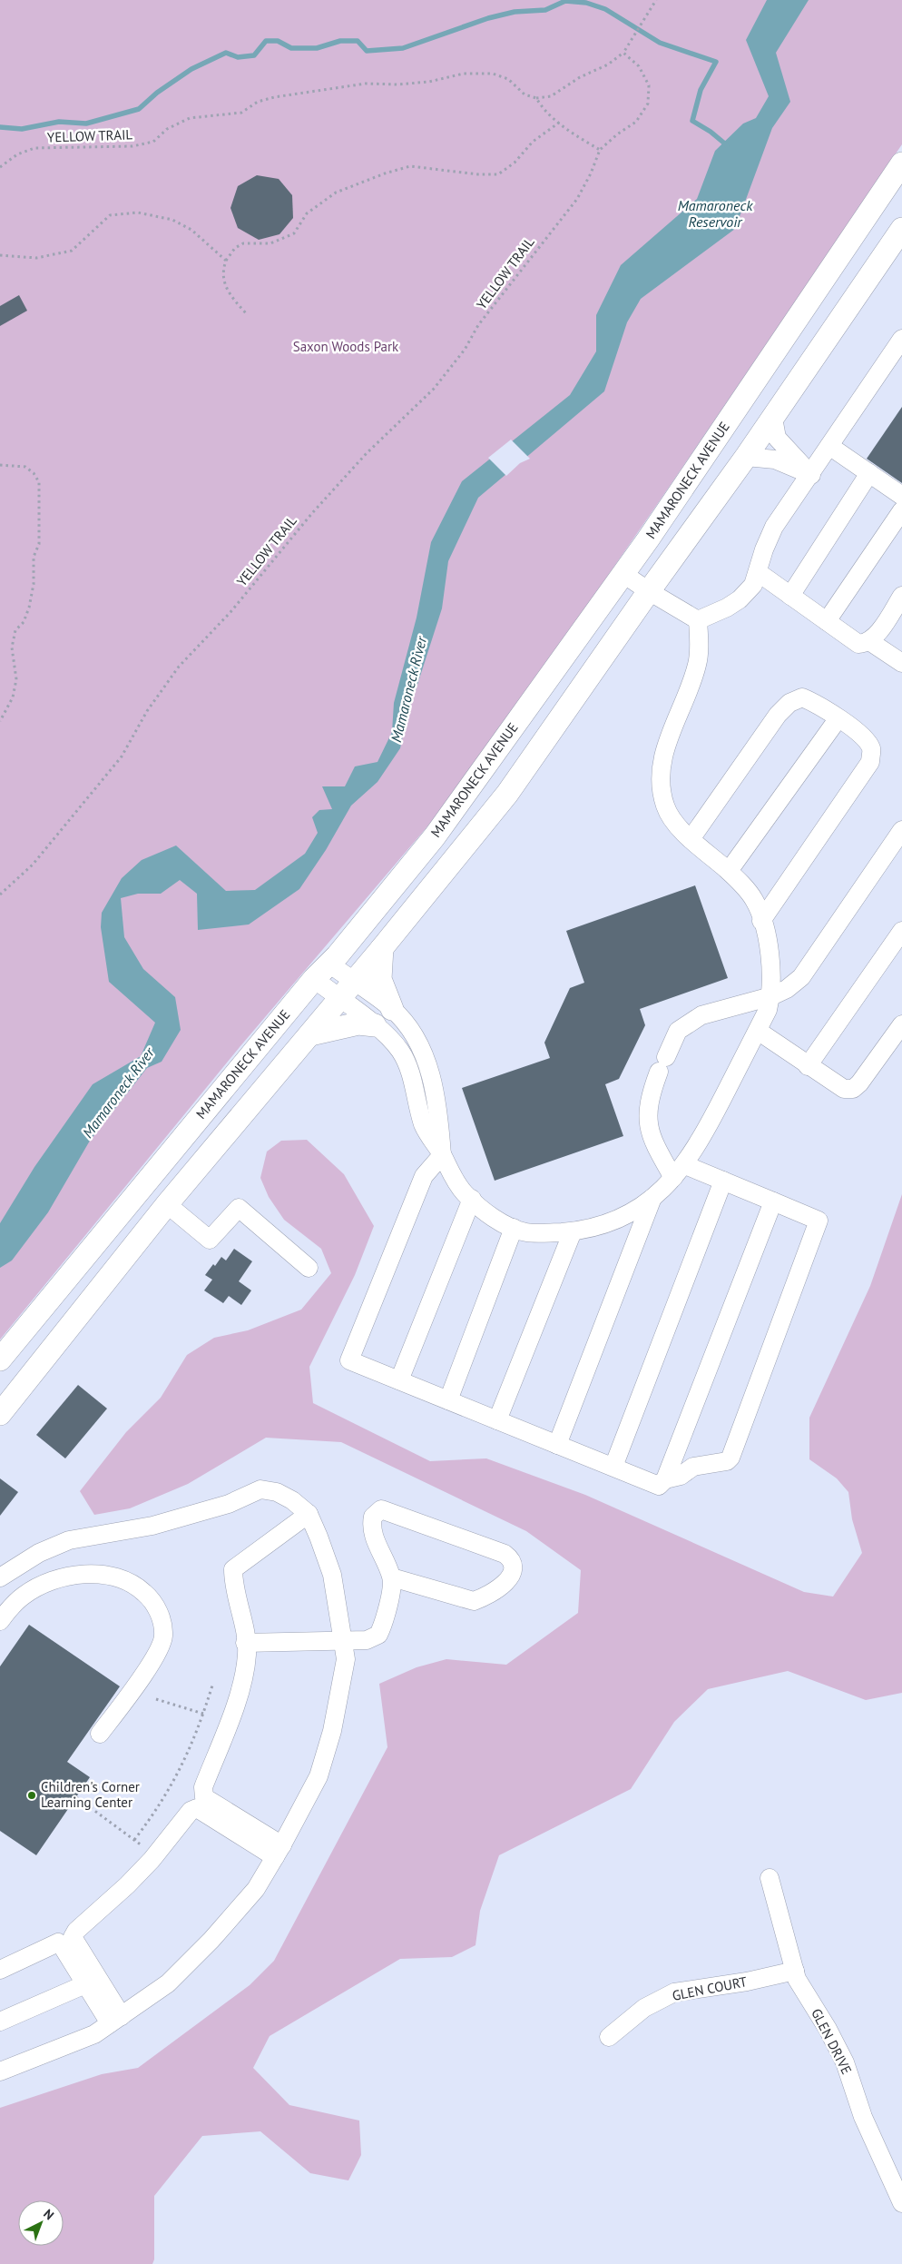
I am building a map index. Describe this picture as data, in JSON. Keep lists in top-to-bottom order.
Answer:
{
  "streets": {
    "main road": ["MAMARONECK AVENUE"],
    "street": ["GLEN COURT", "GLEN DRIVE"],
    "path": ["YELLOW TRAIL"]
  },
  "crossings": [
    ["GLEN COURT", "GLEN DRIVE"]
  ],
  "water": ["Mamaroneck Reservoir", "Mamaroneck River"],
  "parks": ["Saxon Woods Park"],
  "places": ["Children's Corner Learning Center"],
  "north": "top right"
}
